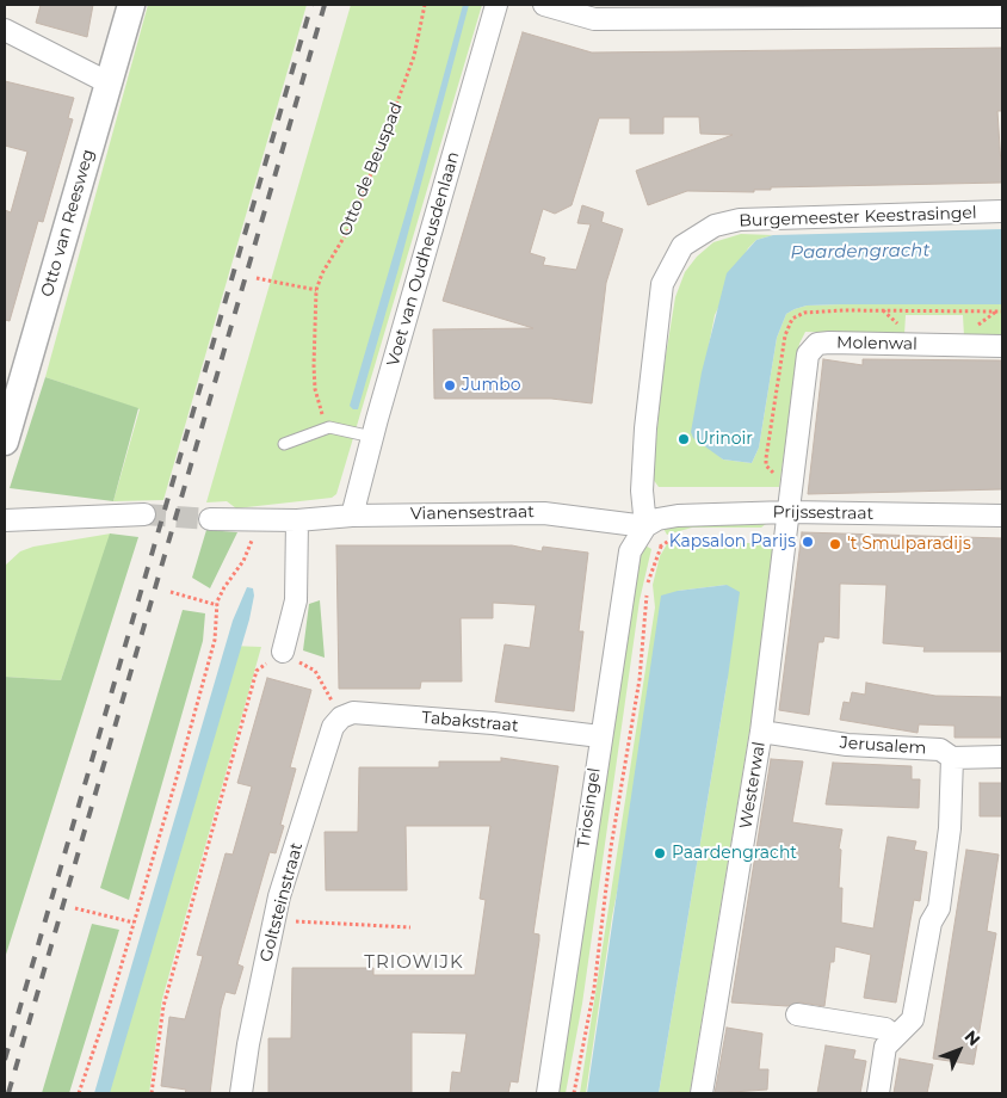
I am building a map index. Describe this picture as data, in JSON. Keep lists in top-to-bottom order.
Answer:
{
  "streets": {
    "street": [
      "Burgemeester Keestrasingel",
      "Otto van Reesweg",
      "Voet van Oudheusdenlaan",
      "Molenwal",
      "Vianensestraat",
      "Prijssestraat",
      "Tabakstraat",
      "Jerusalem",
      "Westerwal",
      "Triosingel",
      "Goltsteinstraat"
    ],
    "path": ["Otto de Beuspad"]
  },
  "crossings": [
    ["Burgemeester Keestrasingel", "Vianensestraat"],
    ["Burgemeester Keestrasingel", "Prijssestraat"],
    ["Burgemeester Keestrasingel", "Triosingel"],
    ["Voet van Oudheusdenlaan", "Vianensestraat"],
    ["Molenwal", "Prijssestraat"],
    ["Molenwal", "Westerwal"],
    ["Vianensestraat", "Prijssestraat"],
    ["Vianensestraat", "Triosingel"],
    ["Prijssestraat", "Westerwal"],
    ["Prijssestraat", "Triosingel"],
    ["Tabakstraat", "Triosingel"],
    ["Tabakstraat", "Goltsteinstraat"],
    ["Jerusalem", "Westerwal"]
  ],
  "districts": ["TRIOWIJK"],
  "water": ["Paardengracht"],
  "places": [
    "Jumbo",
    "Urinoir",
    "Kapsalon Parijs",
    "'t Smulparadijs",
    "Paardengracht"
  ],
  "north": "top right"
}
